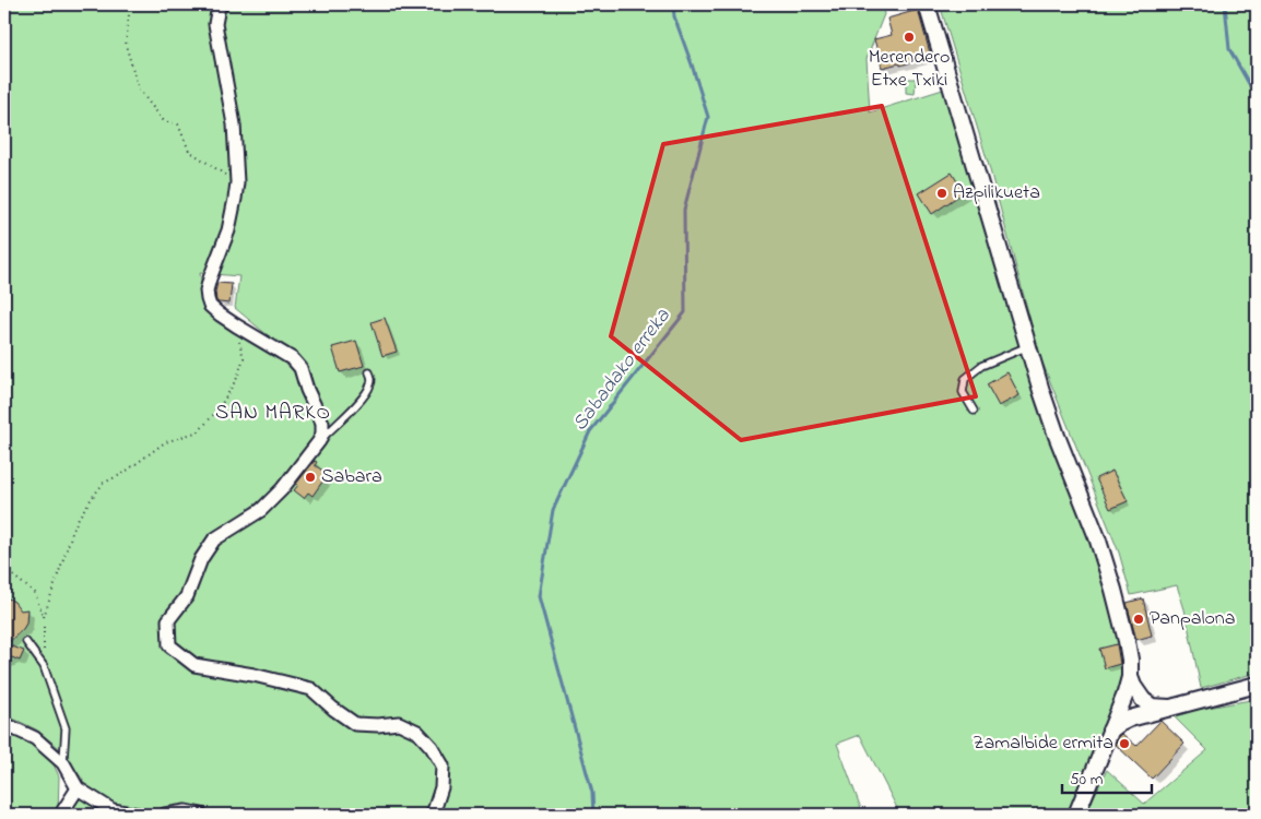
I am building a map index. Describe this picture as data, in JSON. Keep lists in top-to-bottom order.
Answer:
{
  "districts": ["SAN MARKO"],
  "water": ["Sabadako erreka"],
  "places": [
    "Merendero Etxe Txiki",
    "Azpilikueta",
    "Sabara",
    "Panpalona",
    "Zamalbide ermita"
  ],
  "scale_bar": "50 m"
}
